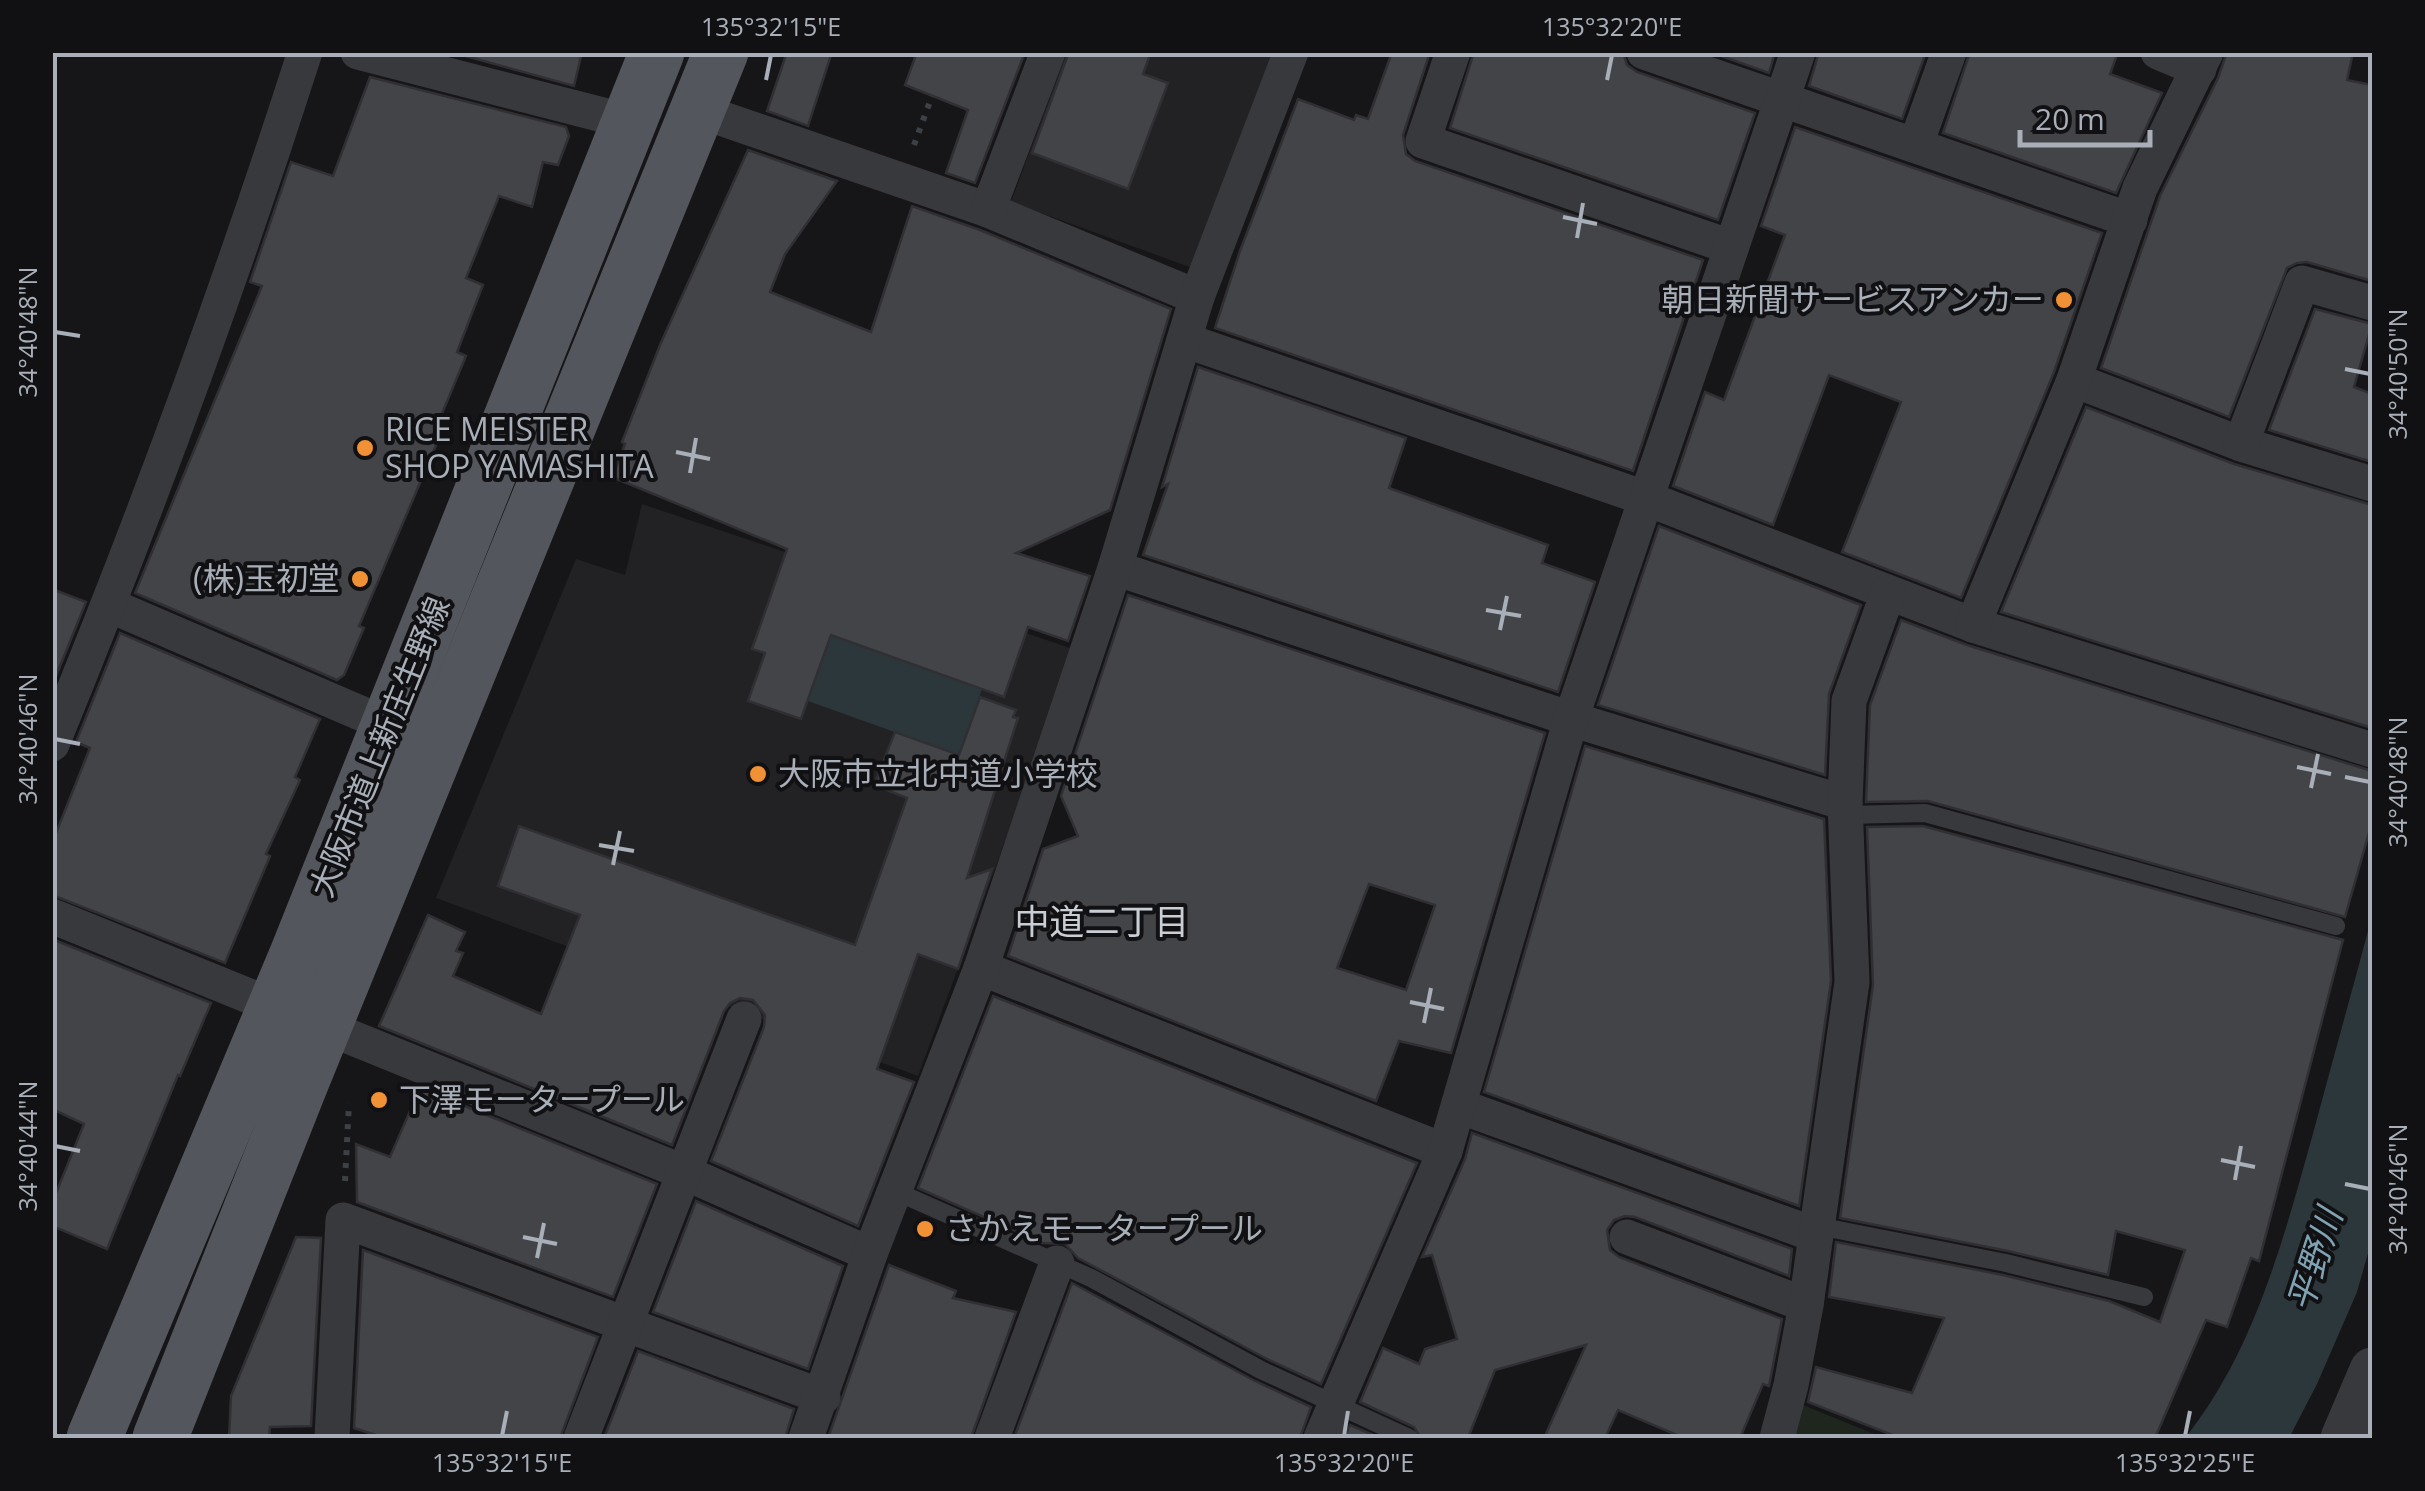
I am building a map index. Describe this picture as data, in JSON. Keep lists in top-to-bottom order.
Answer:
{
  "streets": {
    "main road": ["大阪市道上新庄生野線"]
  },
  "districts": ["中道二丁目"],
  "water": ["平野川"],
  "places": [
    "朝日新聞サービスアンカー",
    "RICE MEISTER SHOP YAMASHITA",
    "(株)玉初堂",
    "大阪市立北中道小学校",
    "下澤モータープール",
    "さかえモータープール"
  ],
  "scale_bar": "20 m",
  "coordinates": [
    "135°32'15\"E",
    "135°32'20\"E",
    "34°40'48\"N",
    "34°40'50\"N",
    "34°40'46\"N",
    "34°40'44\"N",
    "135°32'25\"E"
  ]
}
